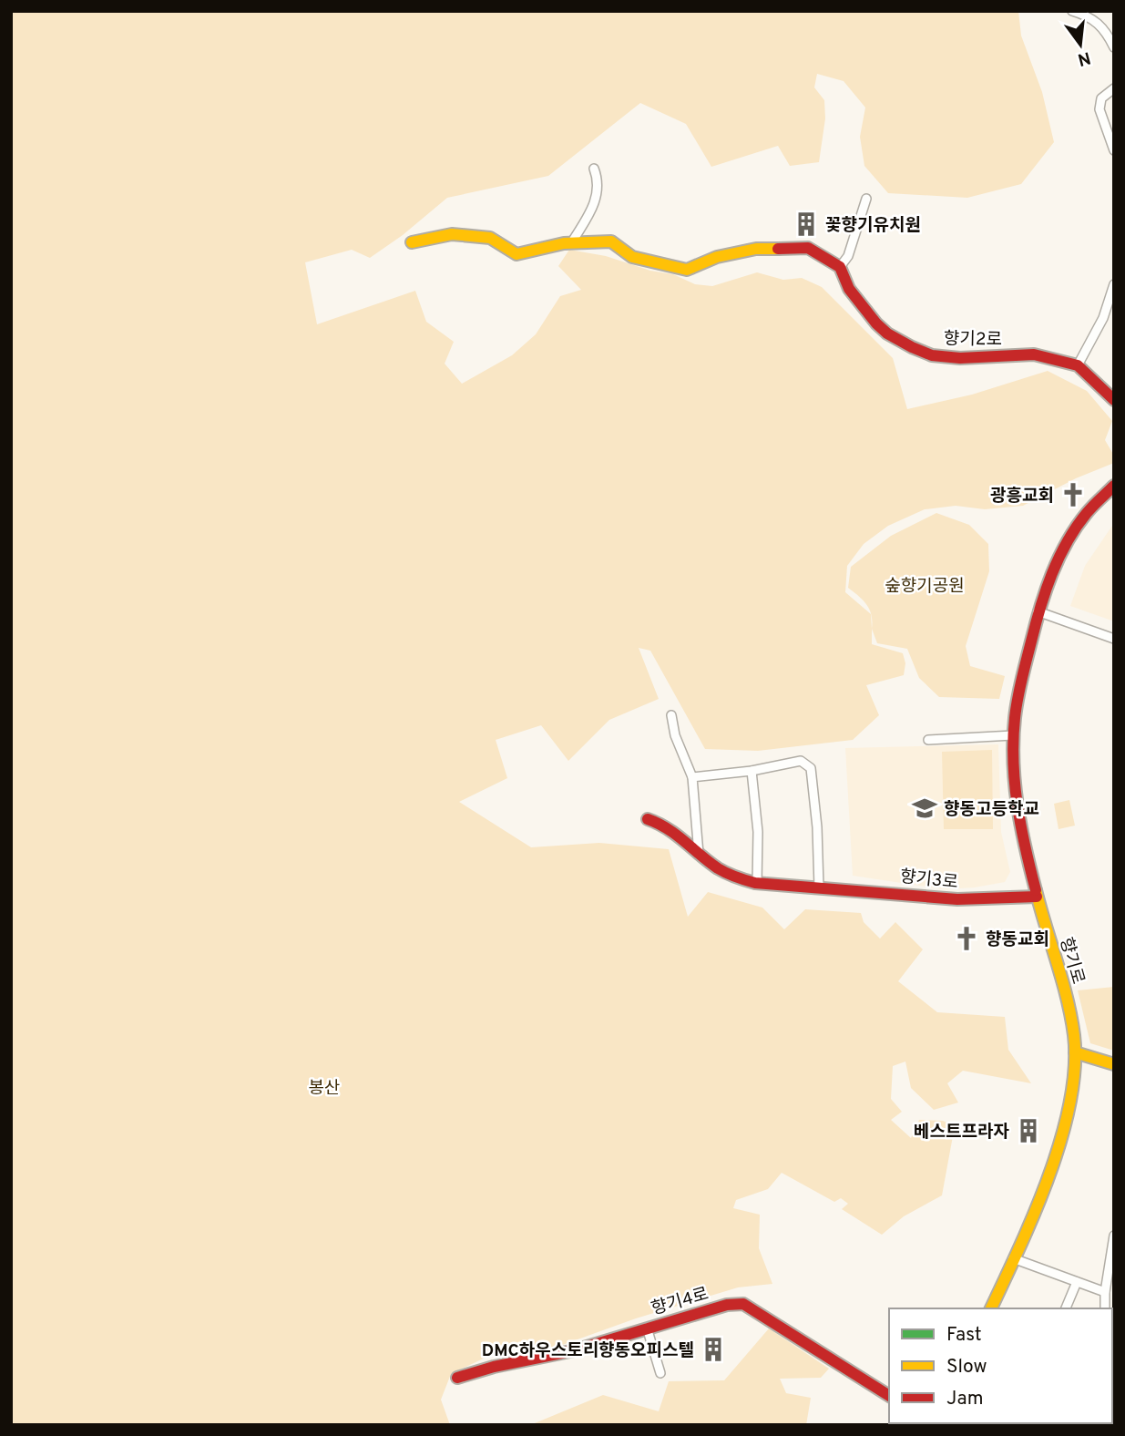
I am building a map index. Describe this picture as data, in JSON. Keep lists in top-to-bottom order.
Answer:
{
  "streets": {
    "street": [
      "향기2로",
      "향기3로",
      "향기로",
      "향기4로"
    ]
  },
  "crossings": [
    ["향기3로", "향기로"]
  ],
  "parks": ["숲향기공원", "봉산"],
  "places": {
    "building": ["꽃향기유치원", "베스트프라자", "DMC하우스토리향동오피스텔"],
    "church": ["광흥교회", "향동교회"],
    "school or university": ["향동고등학교"]
  },
  "legend": ["Fast", "Slow", "Jam"],
  "north": "bottom"
}
